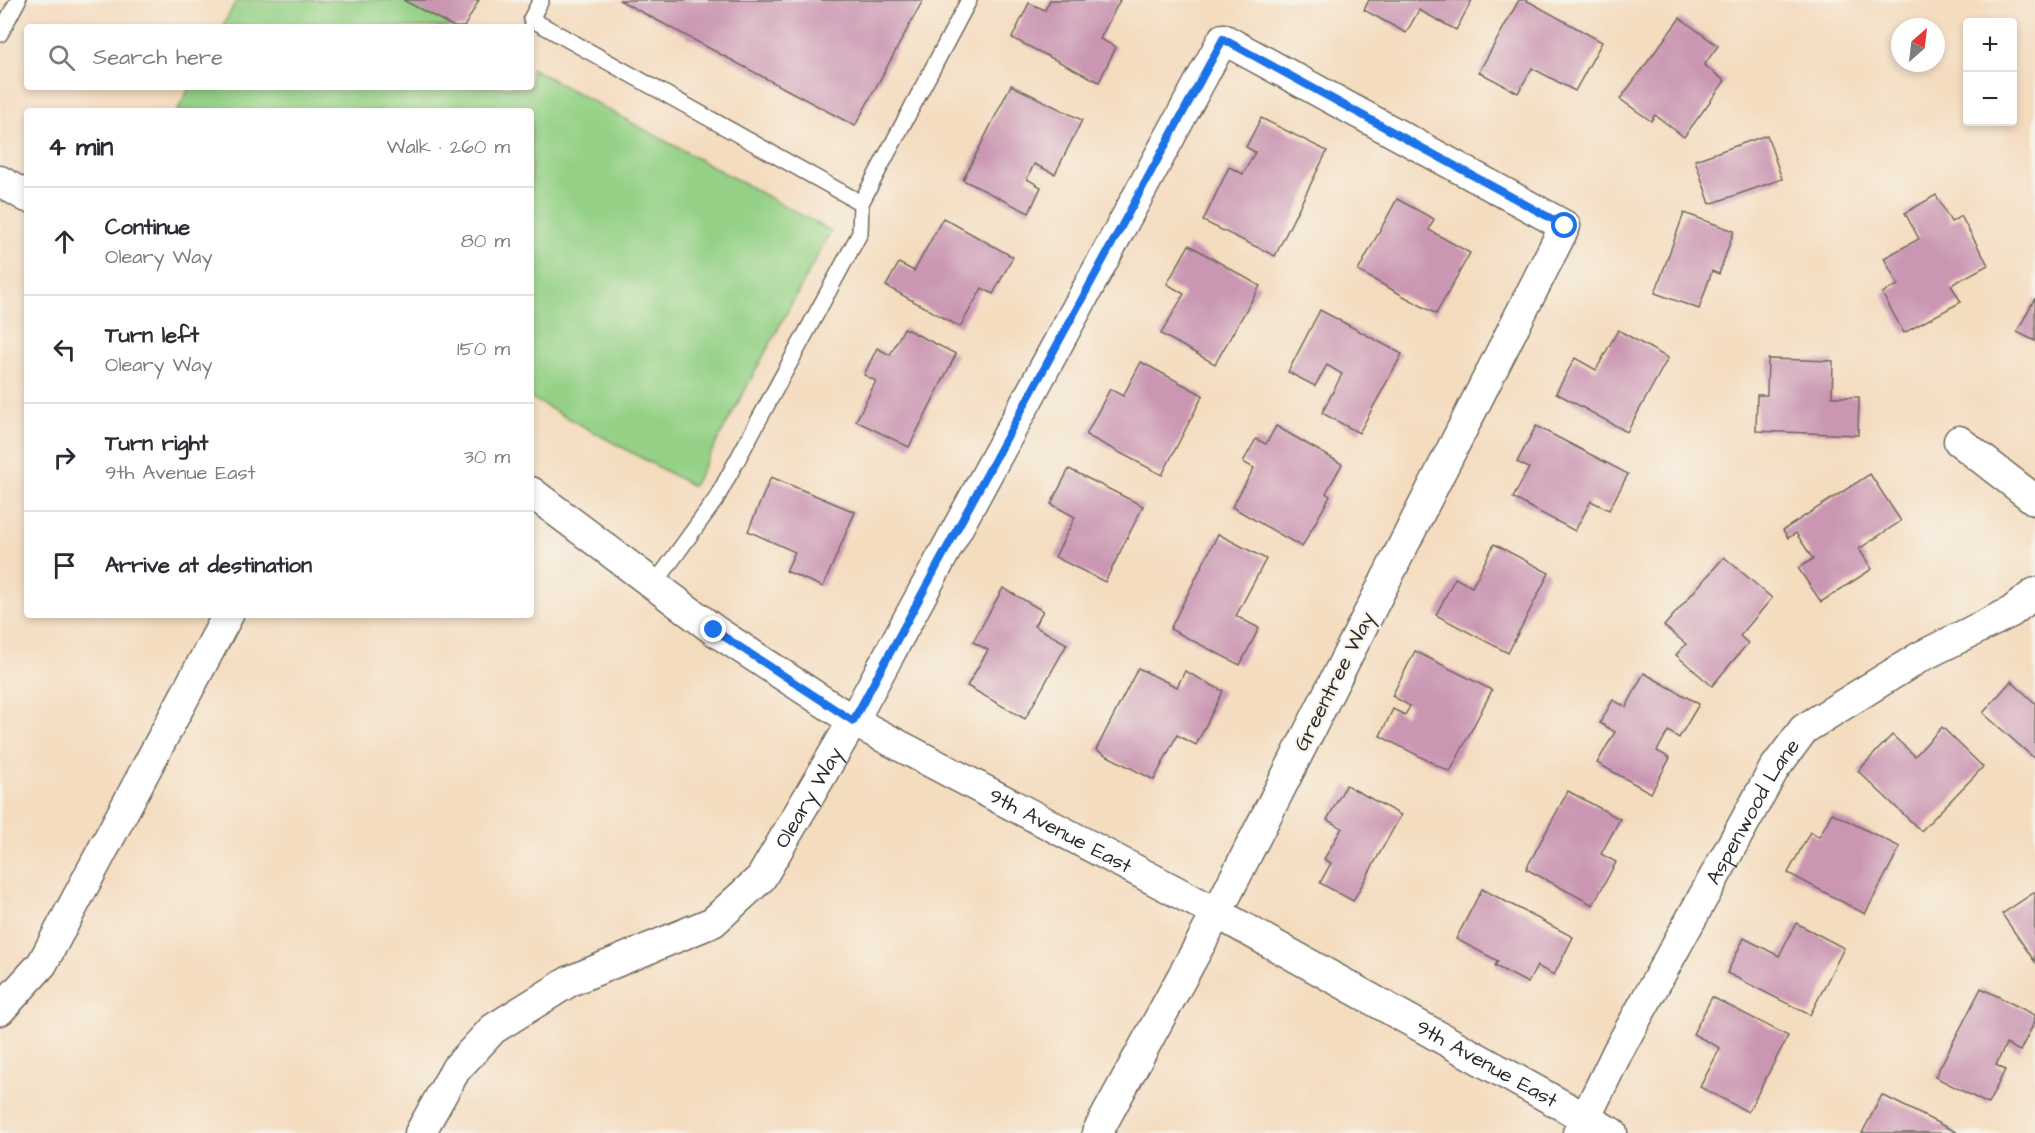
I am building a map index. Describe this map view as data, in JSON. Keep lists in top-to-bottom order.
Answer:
{
  "streets": {
    "street": [
      "Greentree Way",
      "Oleary Way",
      "Aspenwood Lane",
      "9th Avenue East"
    ]
  },
  "crossings": [
    ["Greentree Way", "Oleary Way"],
    ["Greentree Way", "9th Avenue East"],
    ["Oleary Way", "9th Avenue East"],
    ["Aspenwood Lane", "9th Avenue East"]
  ],
  "north": "top right",
  "page": {
    "map_buttons": ["+", "−"],
    "search": "Search here",
    "heading": ["4 min", "Walk · 260 m"],
    "list": [
      ["Continue", "Oleary Way", "80 m"],
      ["Turn left", "Oleary Way", "150 m"],
      ["Turn right", "9th Avenue East", "30 m"],
      "Arrive at destination"
    ]
  }
}
